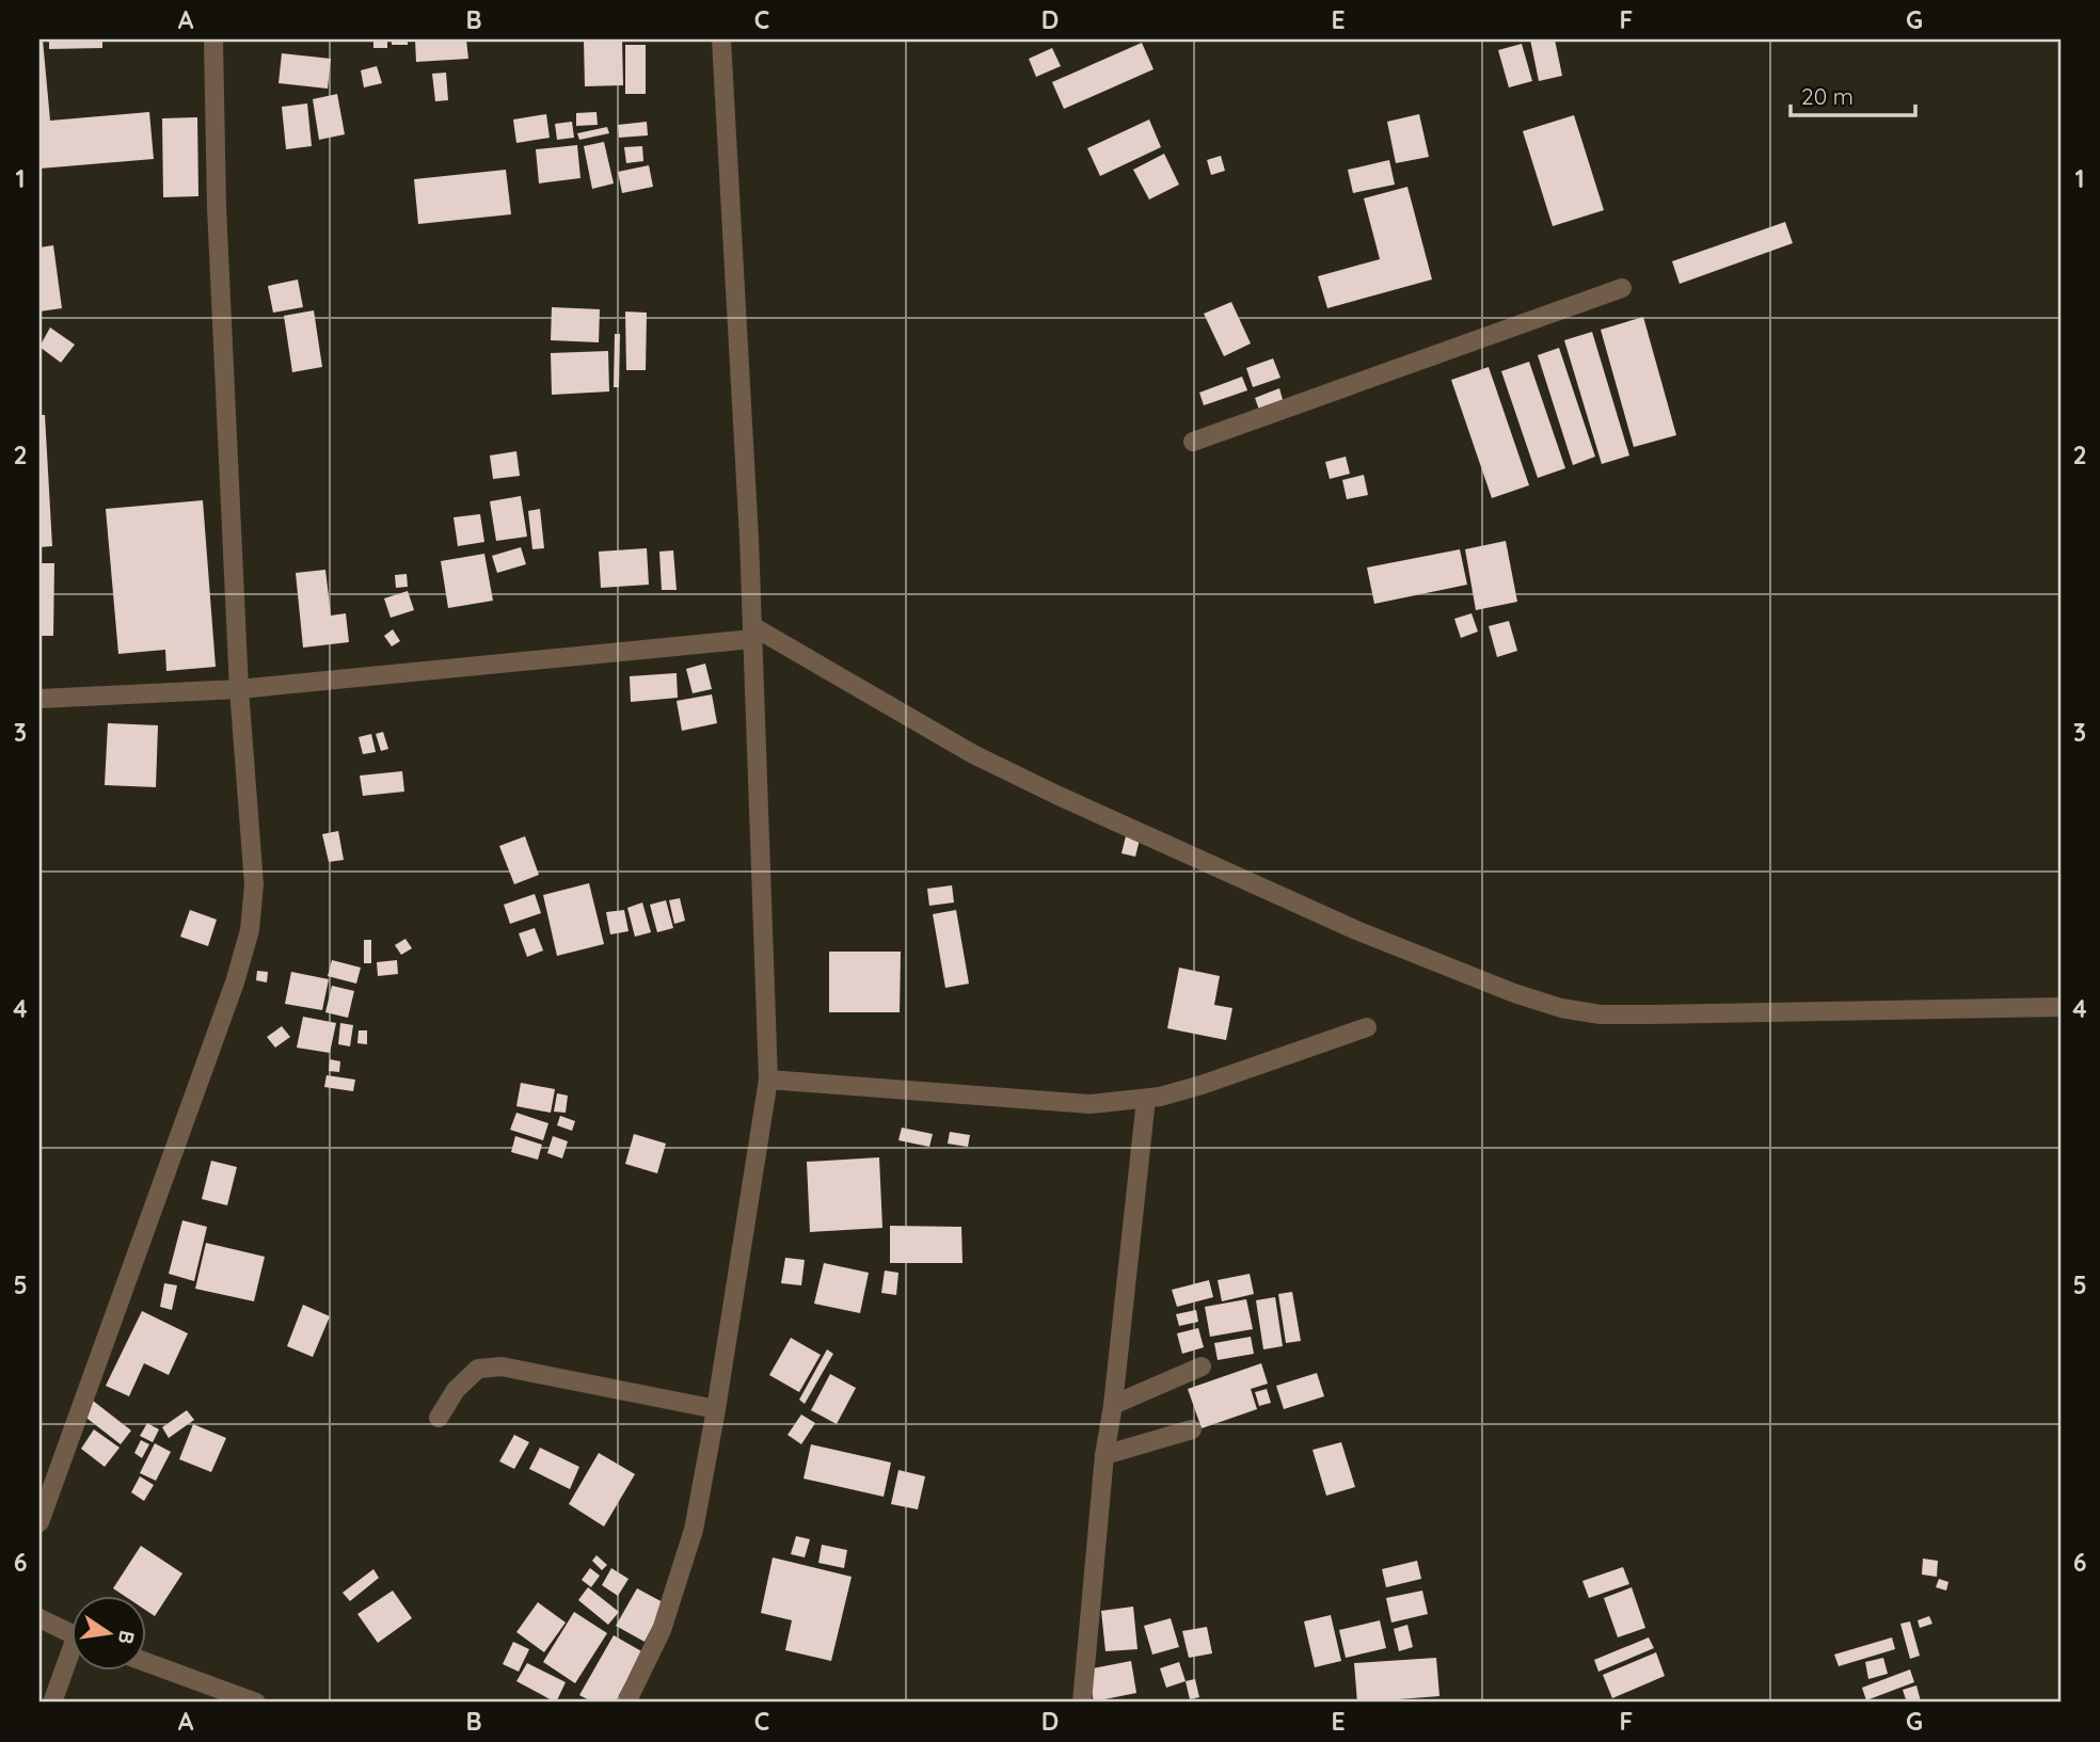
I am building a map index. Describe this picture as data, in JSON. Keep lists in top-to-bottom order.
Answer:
{
  "scale_bar": "20 m",
  "north": "right",
  "grid": {
    "columns": [
      "A",
      "B",
      "C",
      "D",
      "E",
      "F",
      "G"
    ],
    "rows": [
      "1",
      "2",
      "3",
      "4",
      "5",
      "6"
    ]
  }
}
